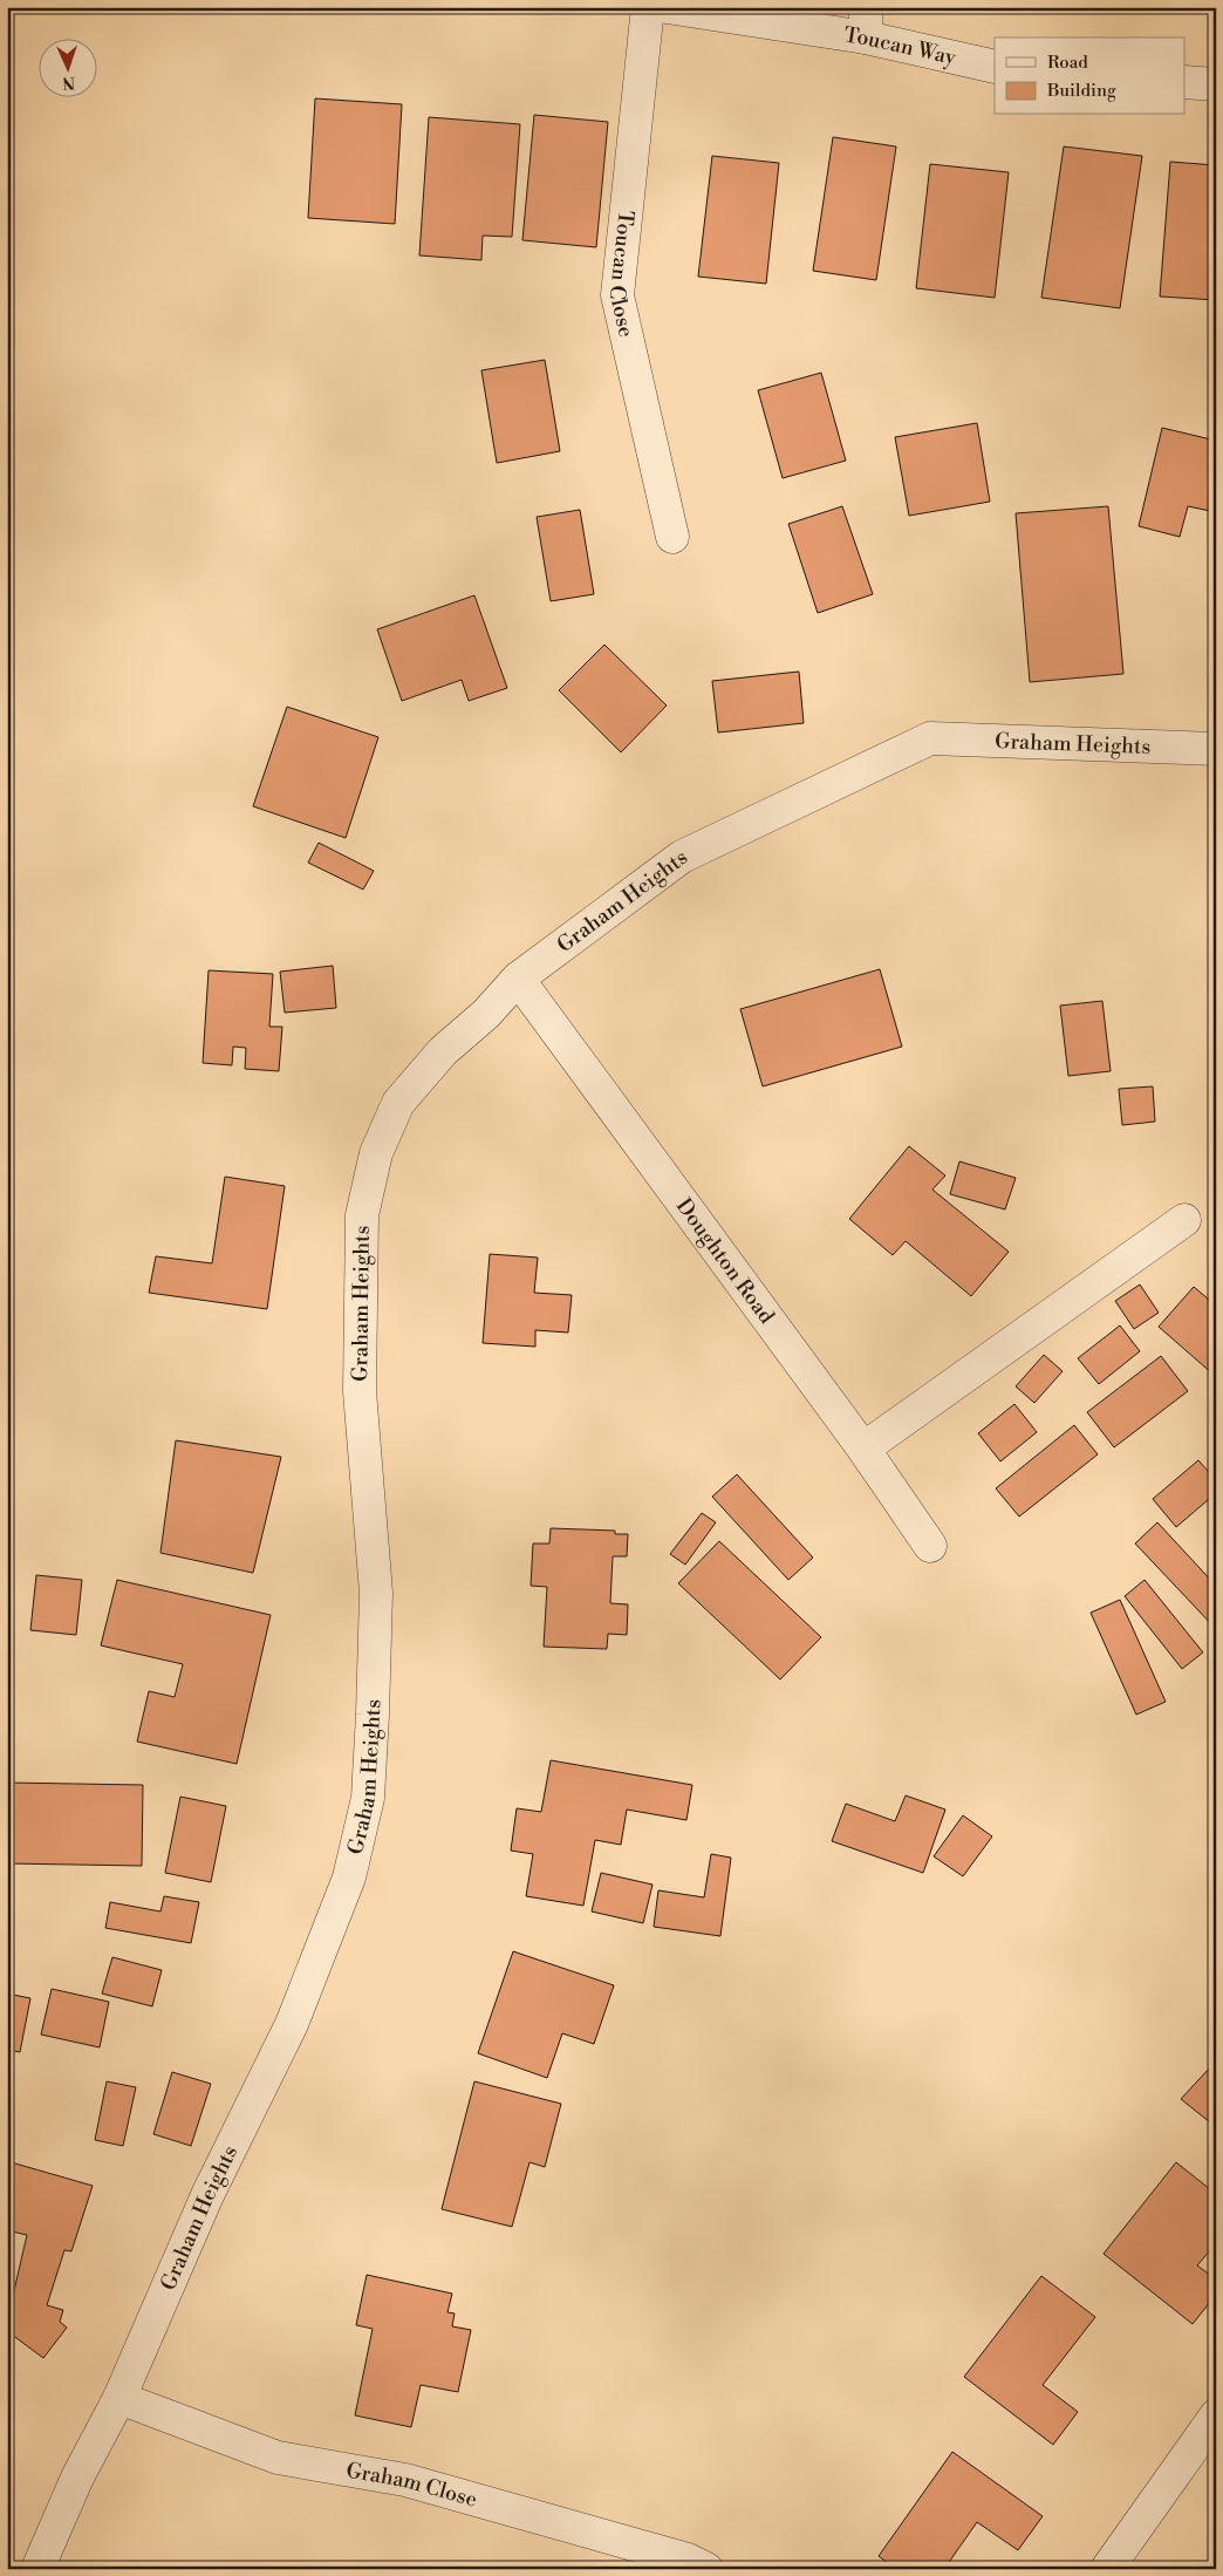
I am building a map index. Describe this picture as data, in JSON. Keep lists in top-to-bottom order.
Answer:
{
  "streets": {
    "street": [
      "Toucan Way",
      "Toucan Close",
      "Graham Heights",
      "Doughton Road",
      "Graham Close"
    ]
  },
  "crossings": [
    ["Graham Heights", "Doughton Road"],
    ["Graham Heights", "Graham Close"]
  ],
  "legend": ["Road", "Building"],
  "north": "bottom"
}
